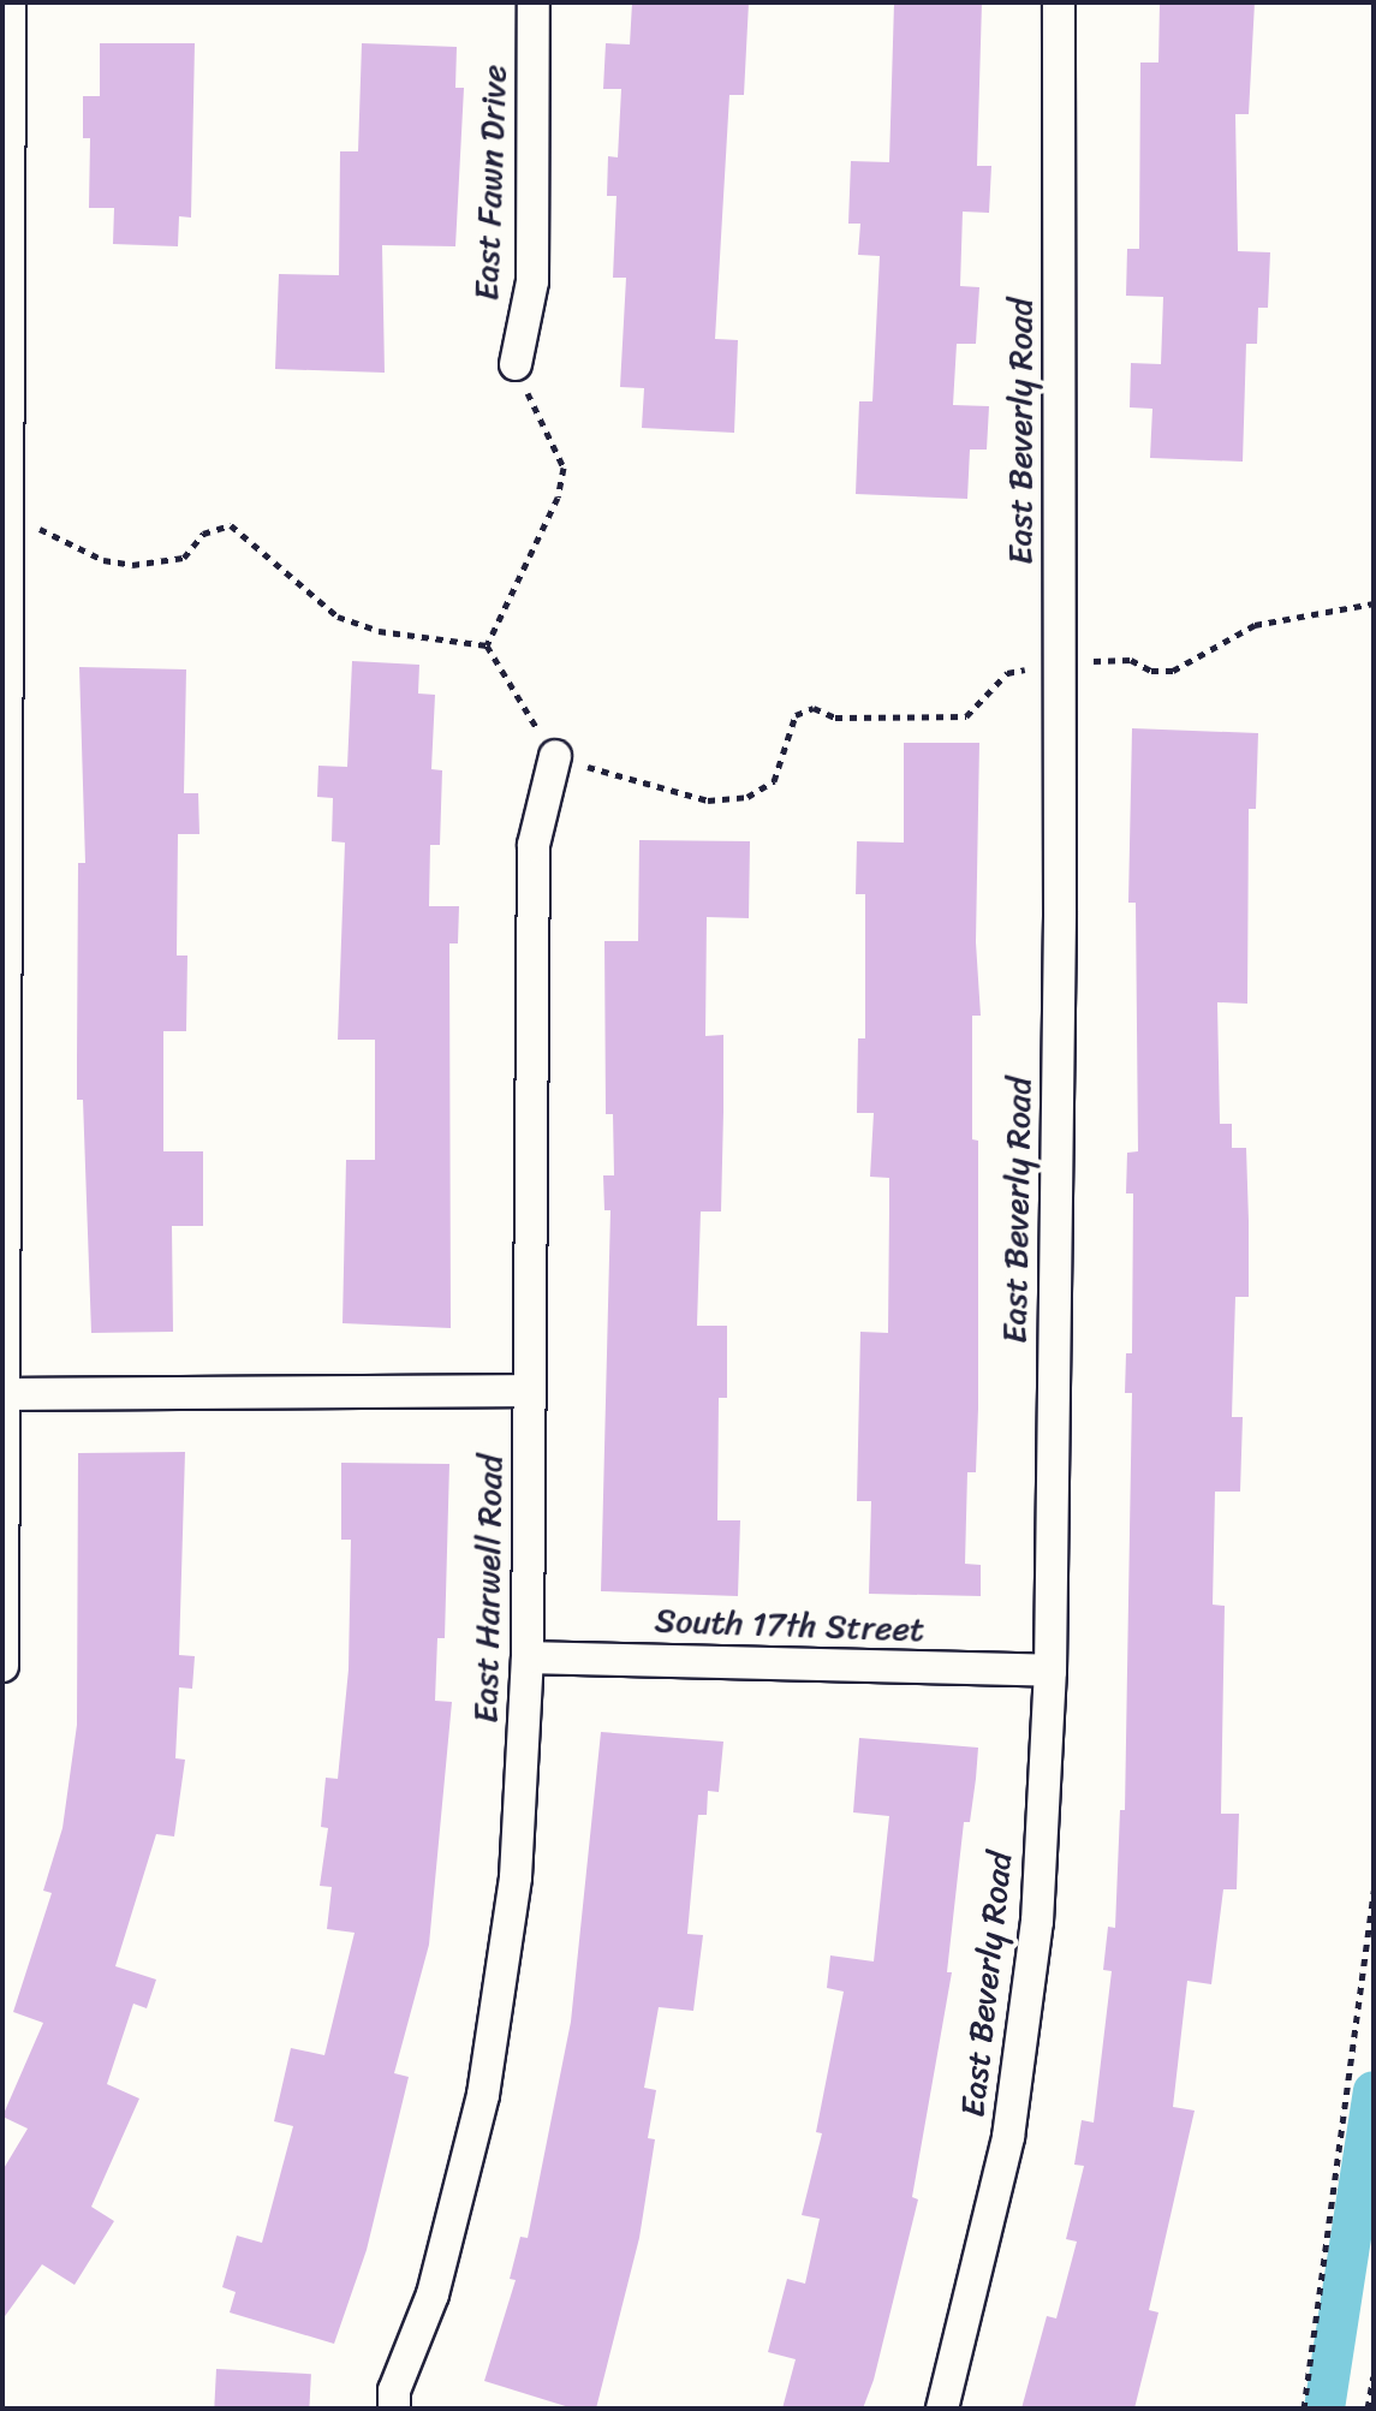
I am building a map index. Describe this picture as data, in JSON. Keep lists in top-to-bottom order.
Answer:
{
  "streets": {
    "street": [
      "East Fawn Drive",
      "East Beverly Road",
      "East Harwell Road",
      "South 17th Street"
    ]
  },
  "crossings": [
    ["East Beverly Road", "South 17th Street"],
    ["East Harwell Road", "South 17th Street"]
  ]
}
